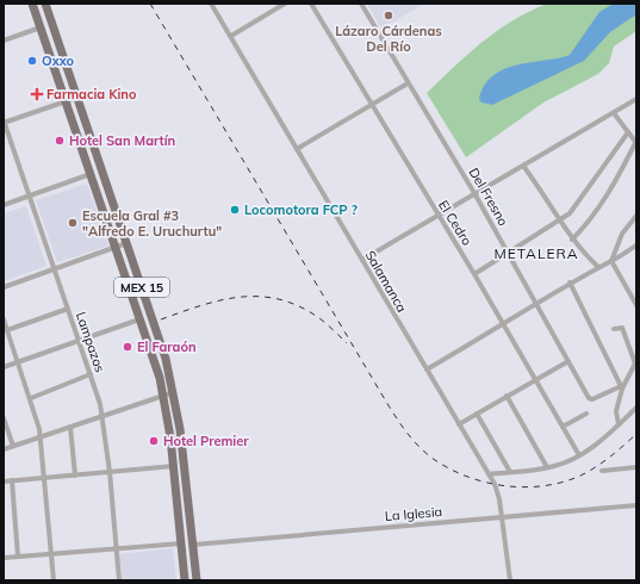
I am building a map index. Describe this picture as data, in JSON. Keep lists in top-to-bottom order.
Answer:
{
  "streets": {
    "main road": ["MEX 15"],
    "street": [
      "Del Fresno",
      "El Cedro",
      "Salamanca",
      "Lampazos",
      "La Iglesia"
    ]
  },
  "crossings": [
    ["Salamanca", "La Iglesia"],
    ["MEX 15", "La Iglesia"]
  ],
  "districts": ["METALERA"],
  "places": {
    "other": [
      "Lázaro Cárdenas Del Río",
      "Oxxo",
      "Hotel San Martín",
      "Locomotora FCP ?",
      "Escuela Gral #3 \"Alfredo E. Uruchurtu\"",
      "El Faraón",
      "Hotel Premier"
    ],
    "health": ["Farmacia Kino"]
  }
}
